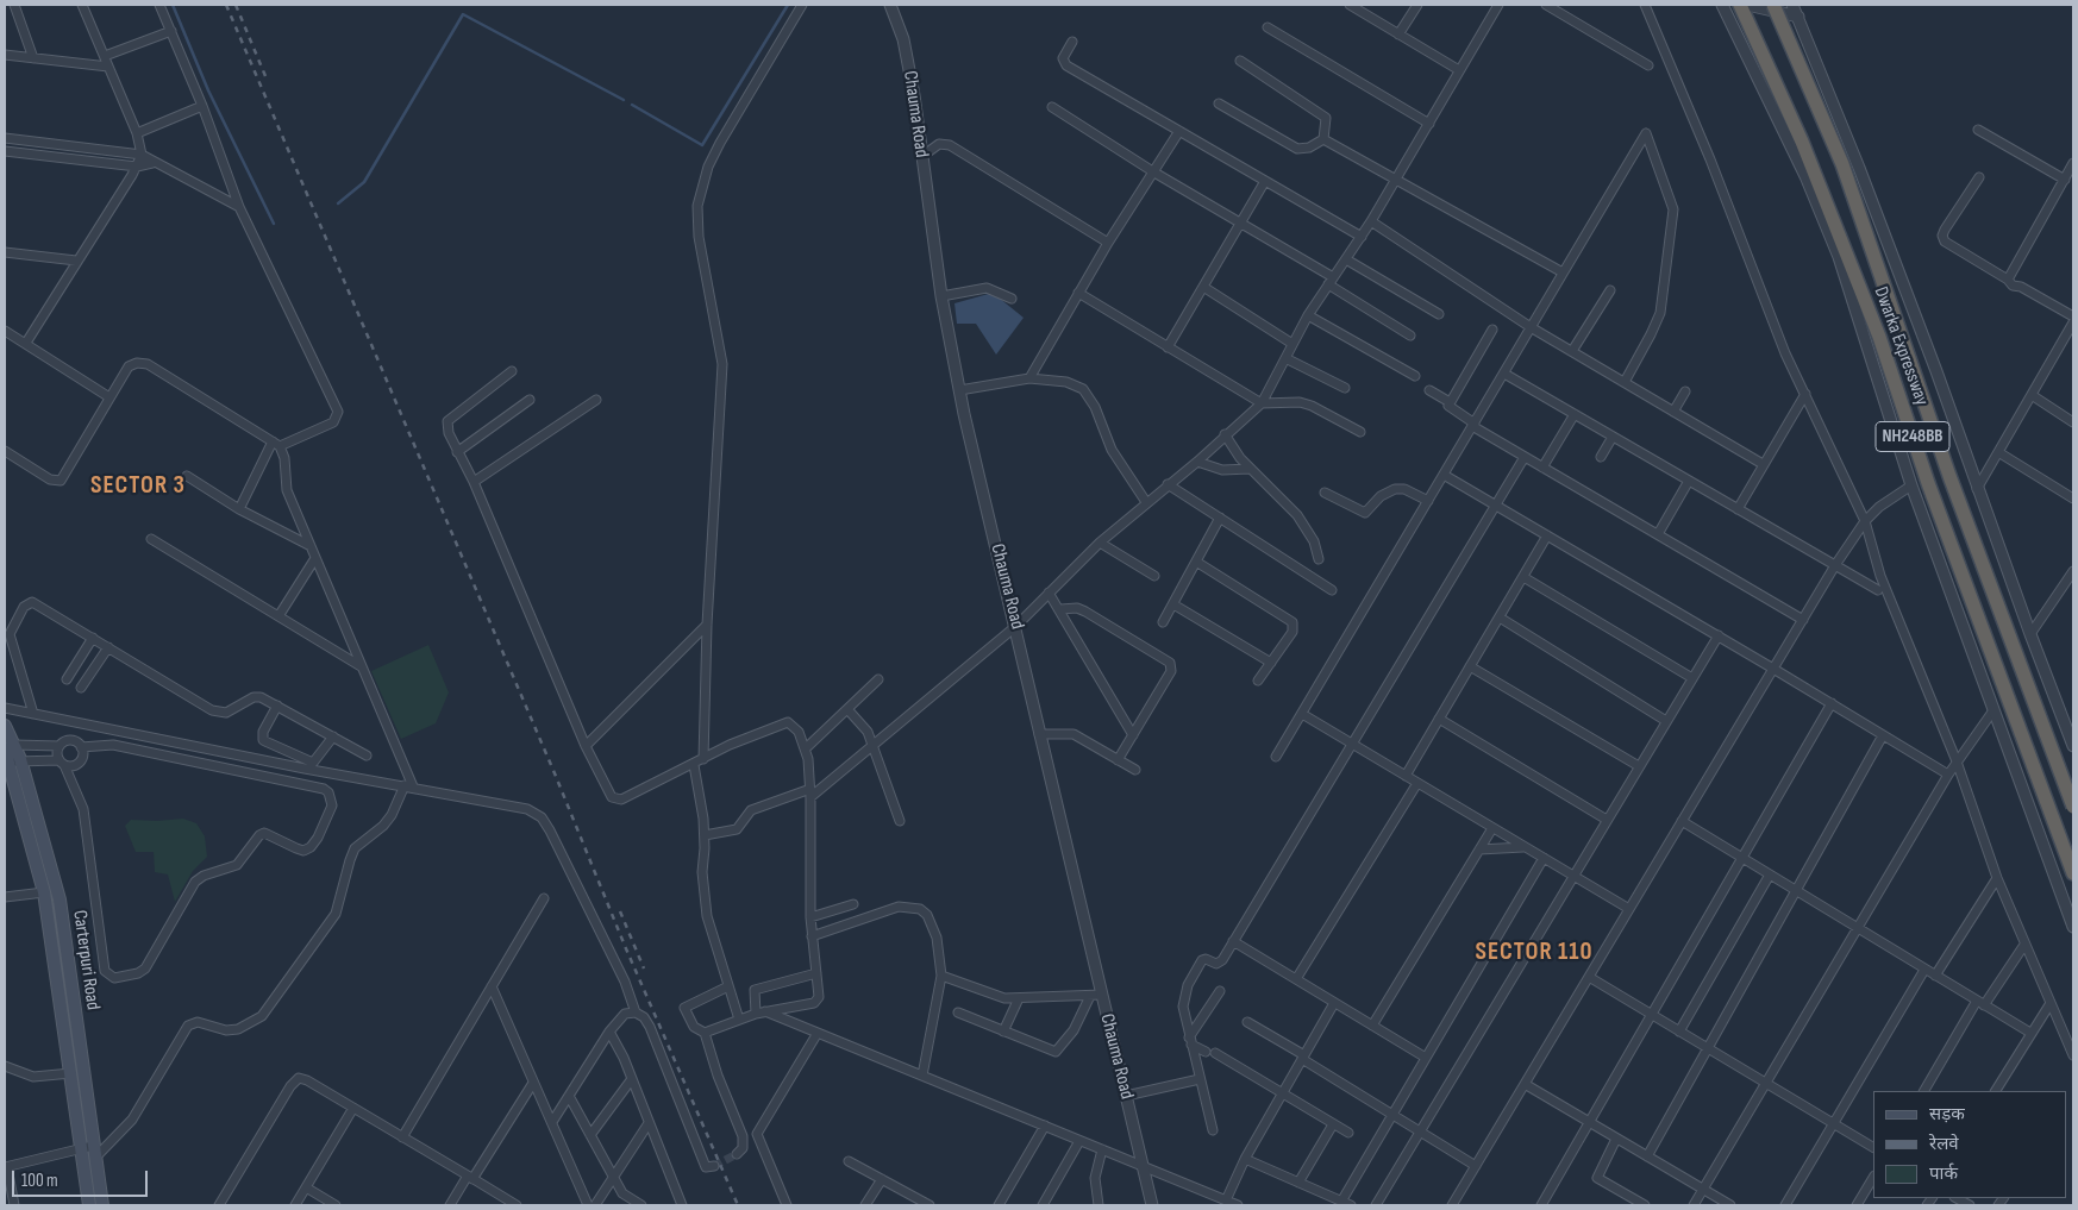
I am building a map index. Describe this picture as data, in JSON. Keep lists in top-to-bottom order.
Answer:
{
  "streets": {
    "highway": ["Dwarka Expressway", "NH248BB"],
    "main road": ["Carterpuri Road"],
    "street": ["Chauma Road"]
  },
  "districts": ["SECTOR 3", "SECTOR 110"],
  "legend": ["सड़क", "रेलवे", "पार्क"],
  "scale_bar": "100 m"
}
